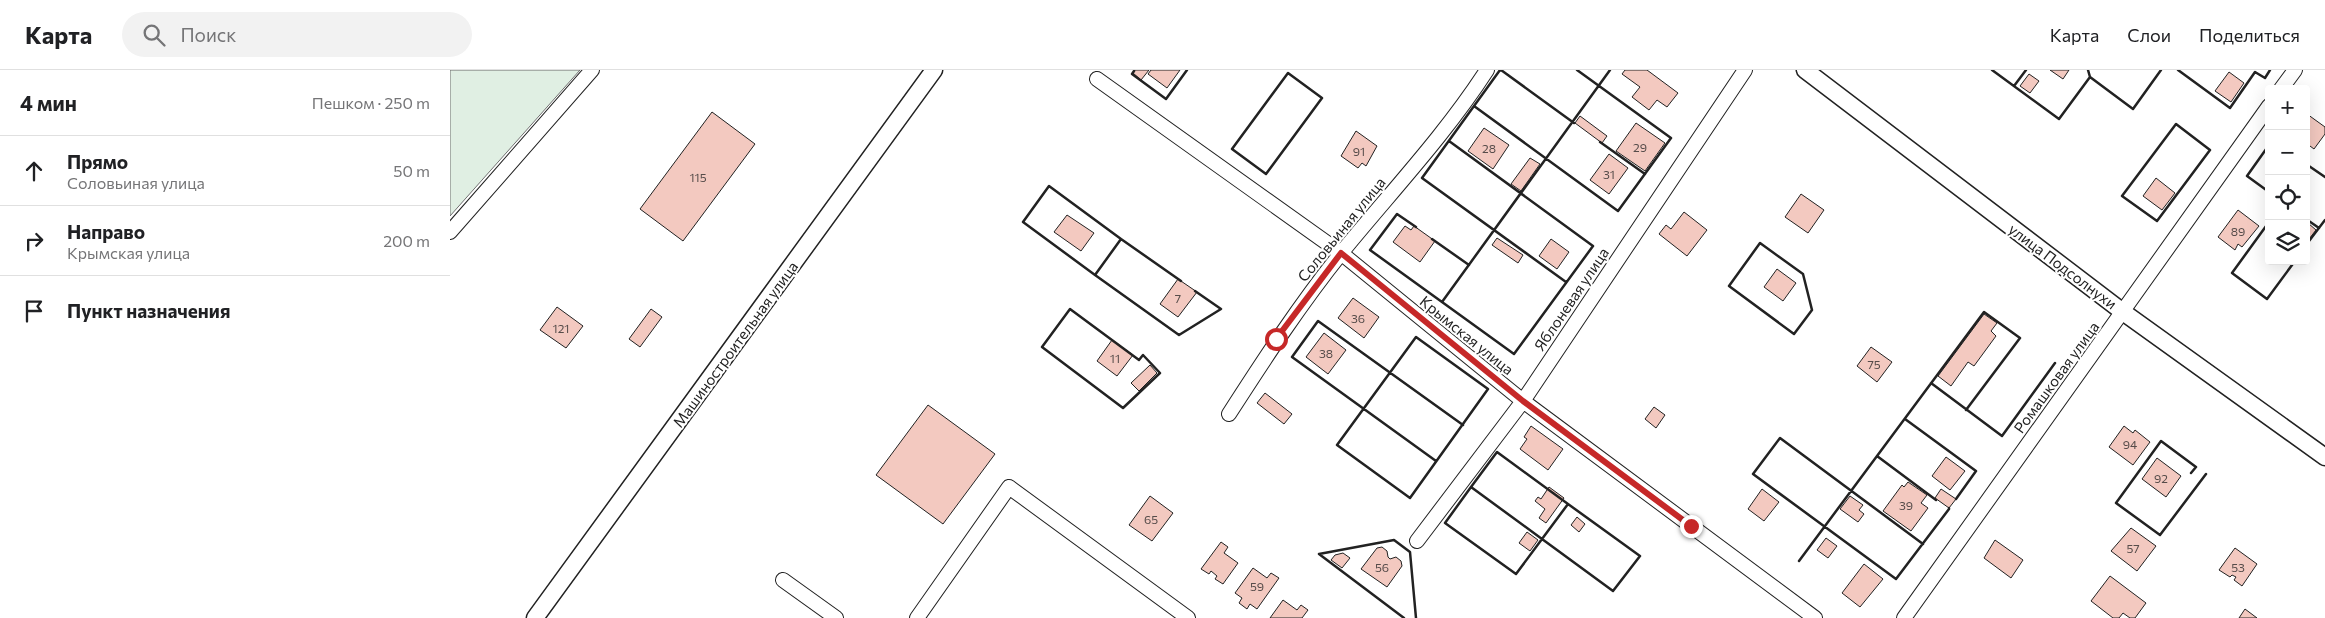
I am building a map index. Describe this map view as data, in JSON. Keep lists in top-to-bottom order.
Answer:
{
  "streets": {
    "street": [
      "Соловьиная улица",
      "улица Подсолнухи",
      "Яблоневая улица",
      "Крымская улица",
      "Машиностроительная улица",
      "Ромашковая улица"
    ]
  },
  "crossings": [
    ["Соловьиная улица", "Крымская улица"],
    ["улица Подсолнухи", "Ромашковая улица"],
    ["Яблоневая улица", "Крымская улица"]
  ],
  "house_numbers": [
    "29",
    "28",
    "91",
    "31",
    "115",
    "89",
    "7",
    "36",
    "121",
    "38",
    "11",
    "75",
    "94",
    "92",
    "39",
    "65",
    "57",
    "56",
    "53",
    "59"
  ],
  "page": {
    "header": "Карта",
    "search": "Поиск",
    "nav": ["Карта", "Слои", "Поделиться"],
    "heading": ["4 мин", "Пешком · 250 m"],
    "map_buttons": ["+", "−"],
    "list": [
      ["Прямо", "Соловьиная улица", "50 m"],
      ["Направо", "Крымская улица", "200 m"],
      "Пункт назначения"
    ]
  }
}
